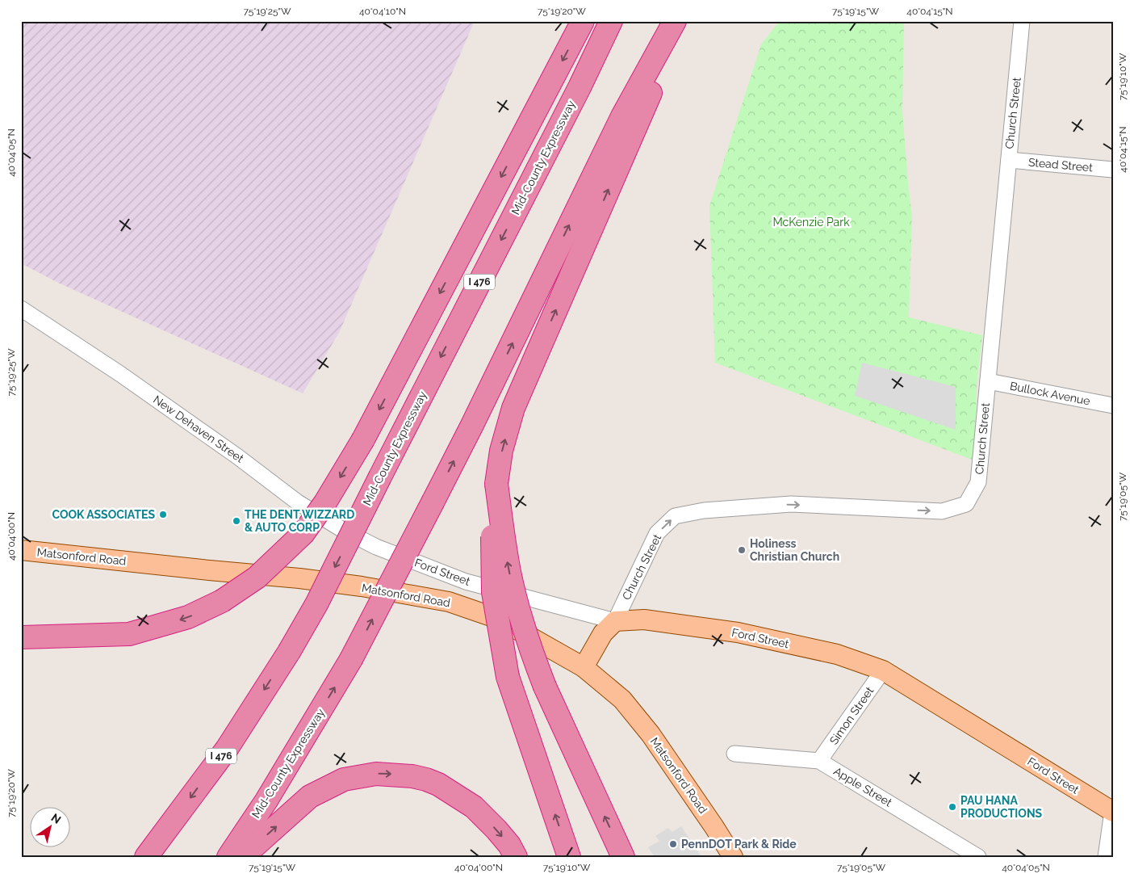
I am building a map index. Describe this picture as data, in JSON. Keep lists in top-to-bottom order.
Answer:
{
  "streets": {
    "highway": ["Mid-County Expressway", "I 476"],
    "main road": ["Church Street", "Matsonford Road", "Ford Street"],
    "street": [
      "Stead Street",
      "Bullock Avenue",
      "New Dehaven Street",
      "Simon Street",
      "Apple Street"
    ]
  },
  "crossings": [
    ["Church Street", "Stead Street"],
    ["Church Street", "Bullock Avenue"],
    ["Church Street", "Matsonford Road"],
    ["Church Street", "Ford Street"],
    ["New Dehaven Street", "Ford Street"],
    ["Ford Street", "Simon Street"],
    ["Simon Street", "Apple Street"]
  ],
  "one_way": ["Church Street"],
  "parks": ["McKenzie Park"],
  "places": [
    "COOK ASSOCIATES",
    "THE DENT WIZZARD & AUTO CORP",
    "Holiness Christian Church",
    "PAU HANA PRODUCTIONS",
    "PennDOT Park & Ride"
  ],
  "north": "top right",
  "coordinates": [
    "75°19'25\"W",
    "40°04'10\"N",
    "75°19'20\"W",
    "75°19'15\"W",
    "40°04'15\"N",
    "75°19'10\"W",
    "40°04'05\"N",
    "75°19'05\"W",
    "40°04'00\"N"
  ]
}
